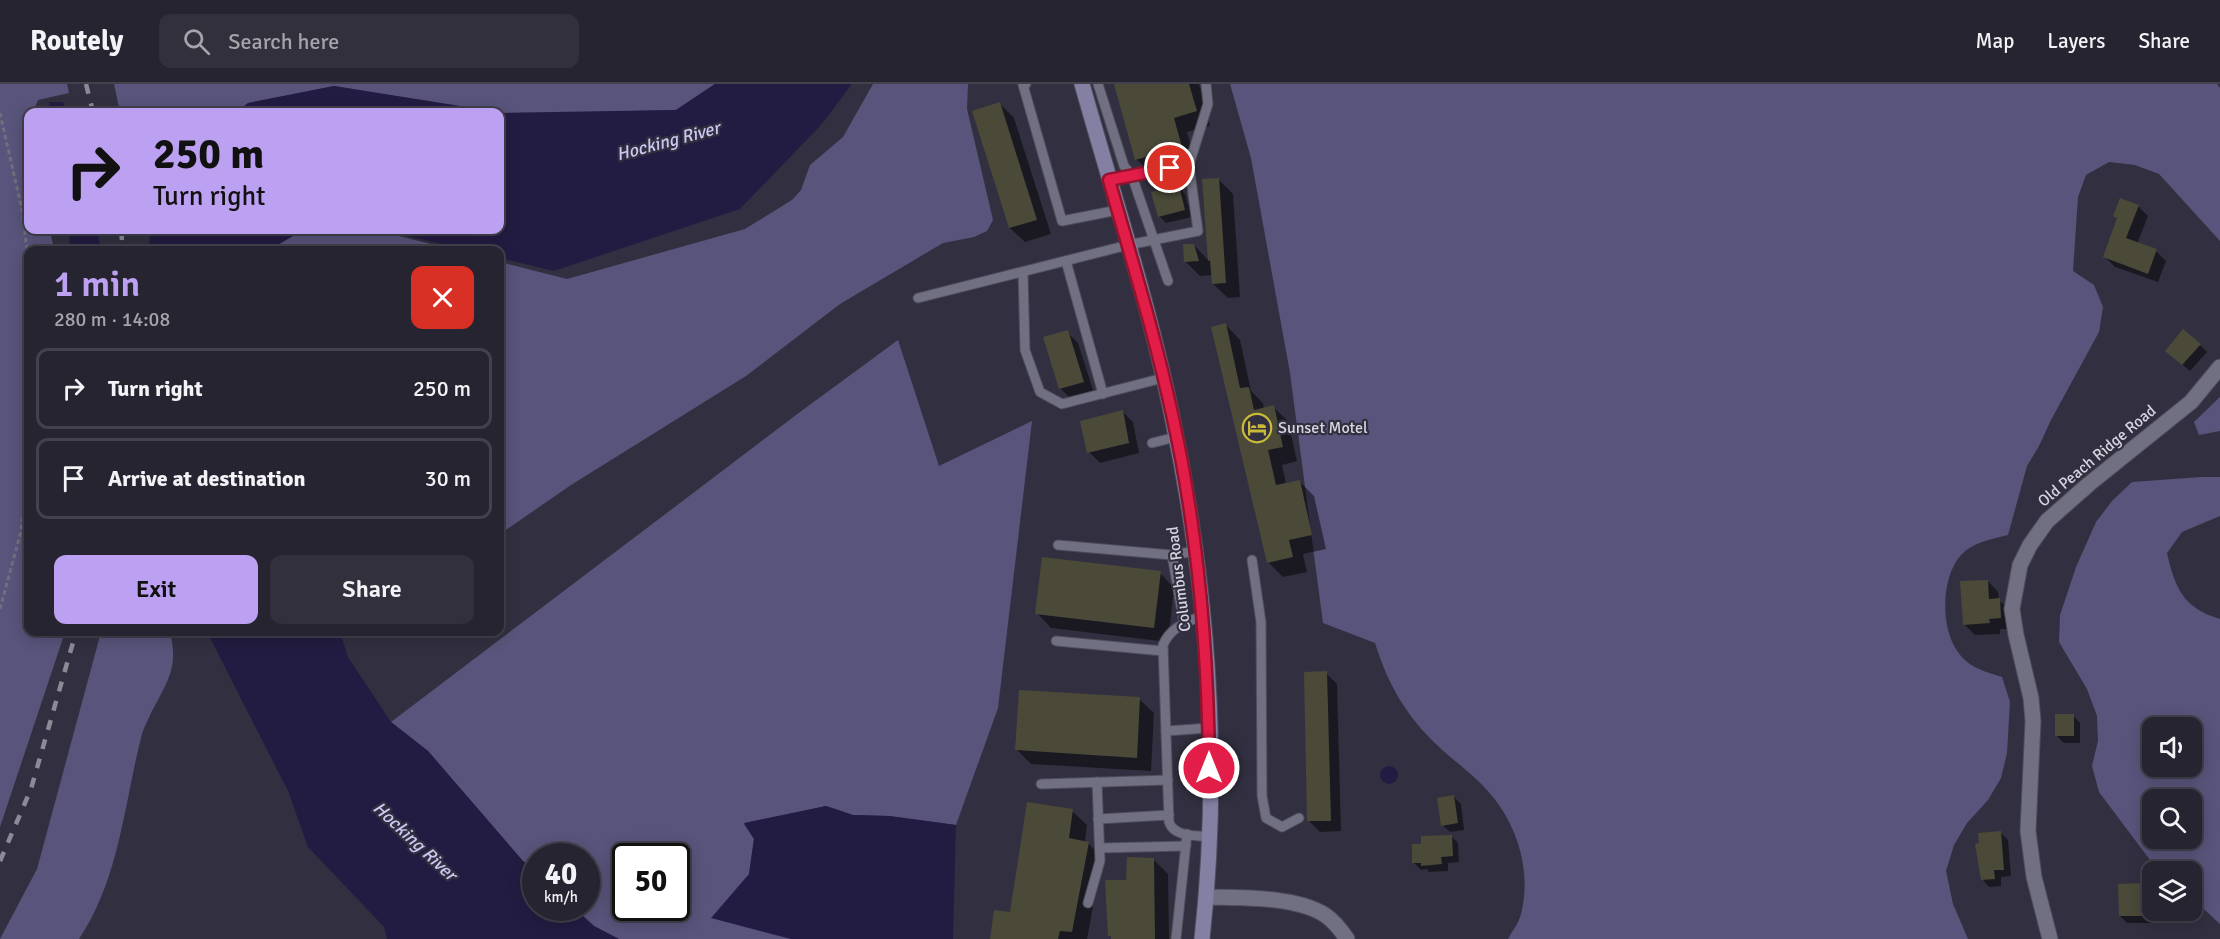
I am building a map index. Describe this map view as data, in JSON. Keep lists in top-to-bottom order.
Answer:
{
  "streets": {
    "main road": ["Columbus Road"],
    "street": ["Old Peach Ridge Road"]
  },
  "water": ["Hocking River"],
  "places": {
    "hotel": ["Sunset Motel"]
  },
  "page": {
    "header": "Routely",
    "search": "Search here",
    "nav": ["Map", "Layers", "Share"],
    "turn": ["250 m", "Turn right"],
    "heading": ["1 min", "280 m · 14:08"],
    "list": [
      {
        "name": "Turn right",
        "value": "250 m"
      },
      {
        "name": "Arrive at destination",
        "value": "30 m"
      }
    ],
    "buttons": ["Exit", "Share"],
    "speed": "40 km/h",
    "limit": "50"
  }
}
